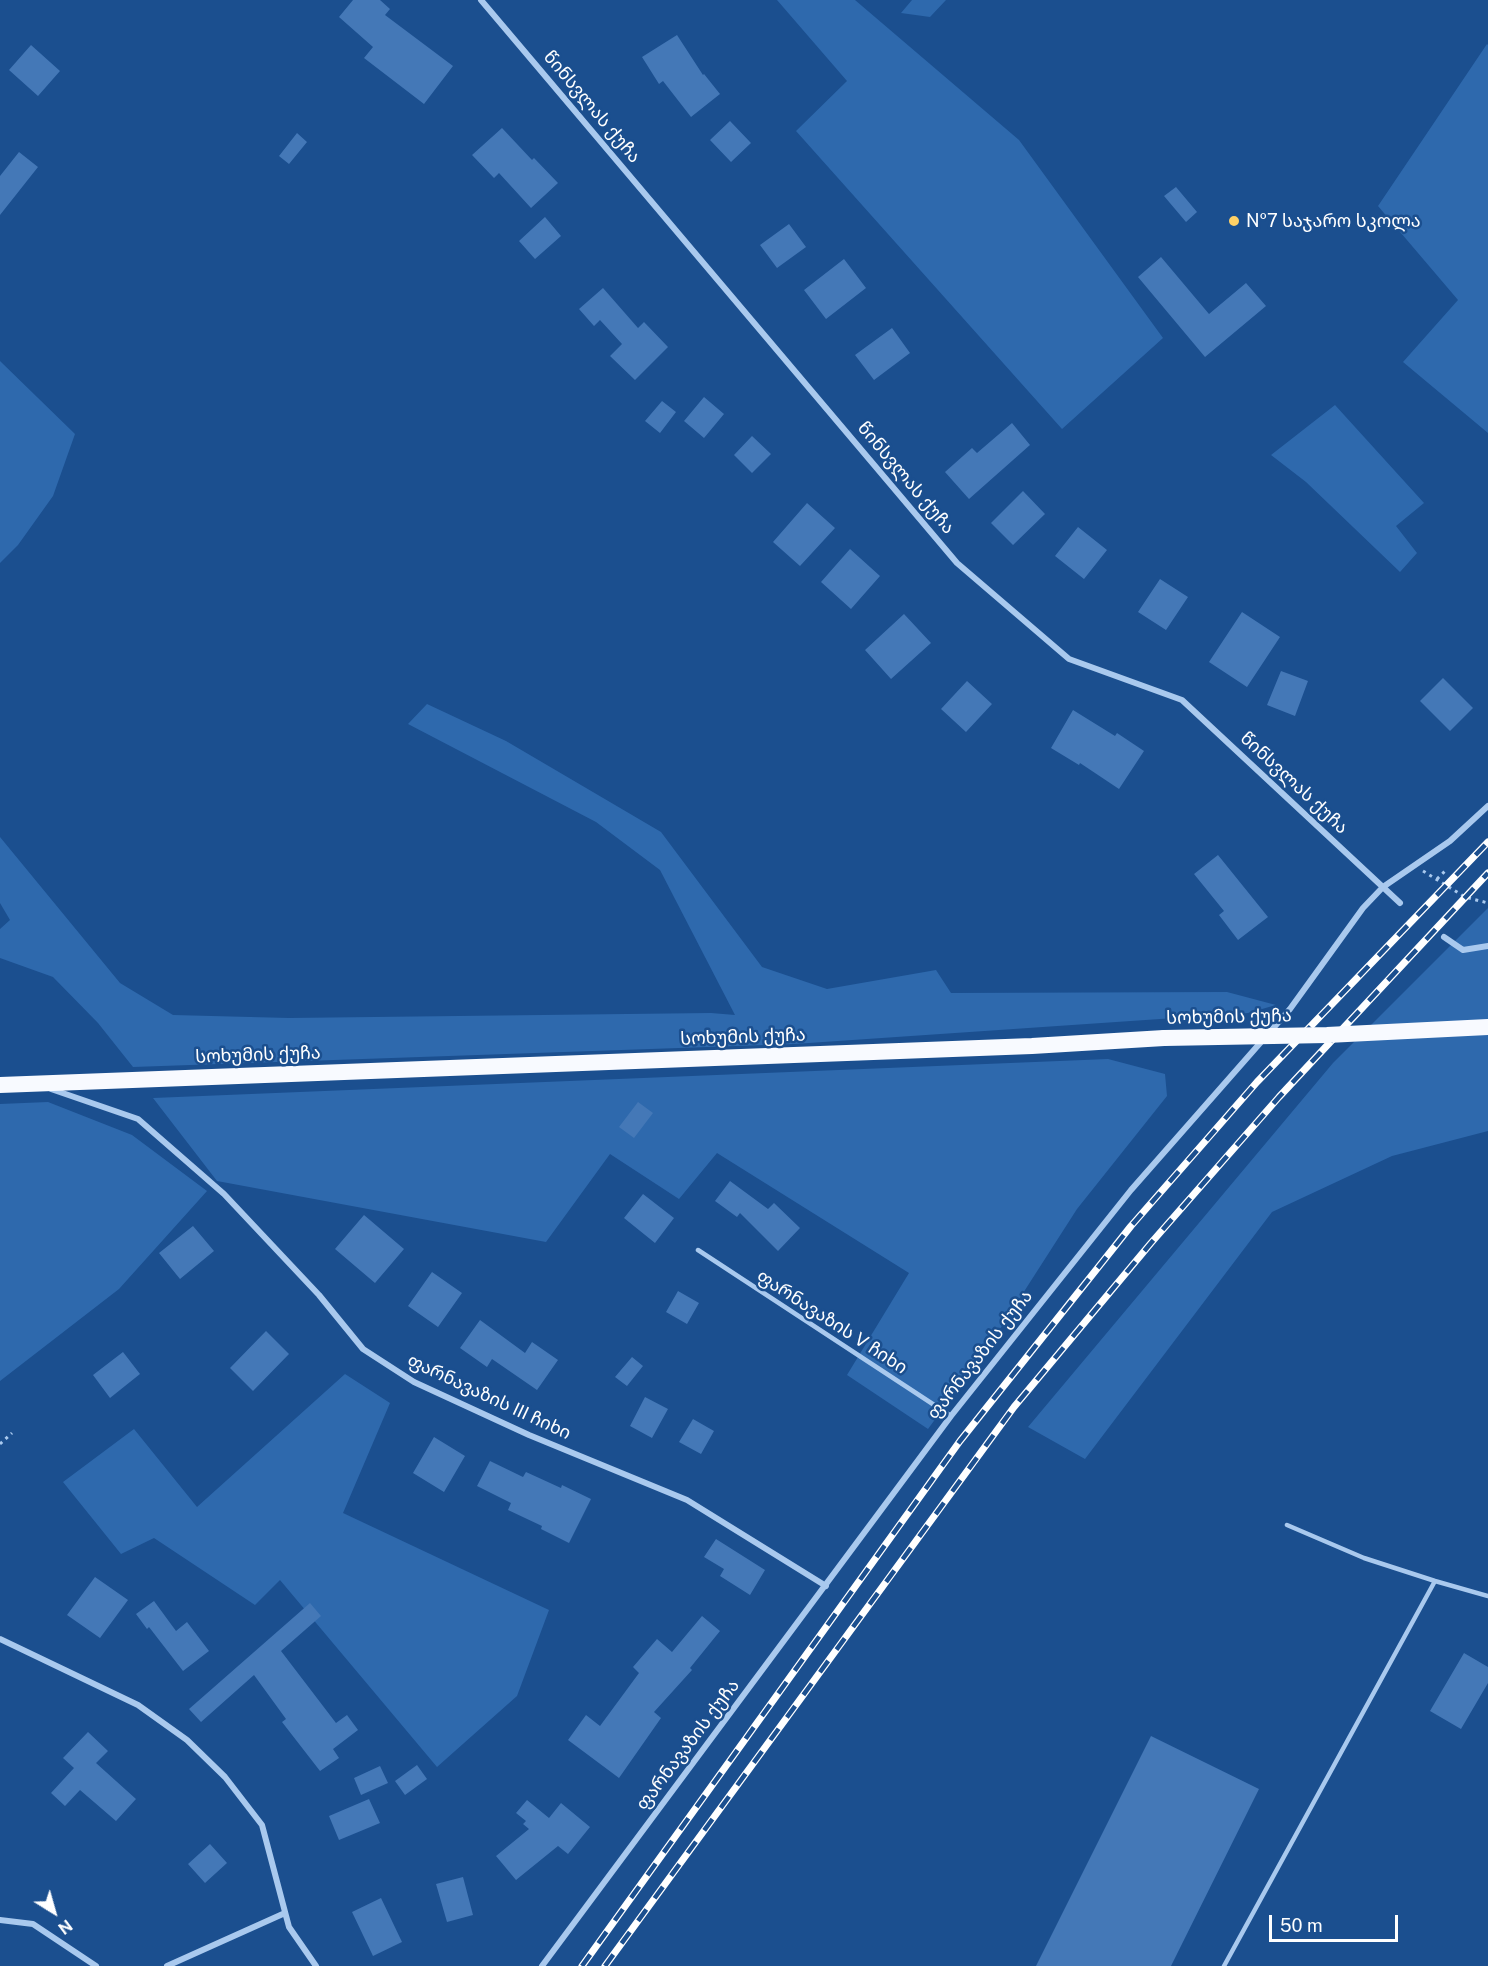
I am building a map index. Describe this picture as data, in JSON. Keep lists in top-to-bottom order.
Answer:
{
  "streets": {
    "highway": ["სოხუმის ქუჩა"],
    "street": ["წინსვლას ქუჩა", "ფარნავაზის ქუჩა", "ფარნავაზის III ჩიხი"],
    "lane": ["ფარნავაზის V ჩიხი"]
  },
  "crossings": [
    ["წინსვლას ქუჩა", "ფარნავაზის ქუჩა"],
    ["სოხუმის ქუჩა", "ფარნავაზის III ჩიხი"],
    ["ფარნავაზის V ჩიხი", "ფარნავაზის ქუჩა"],
    ["ფარნავაზის ქუჩა", "ფარნავაზის III ჩიხი"]
  ],
  "places": ["№7 საჯარო სკოლა"],
  "scale_bar": "50 m",
  "north": "bottom right"
}
